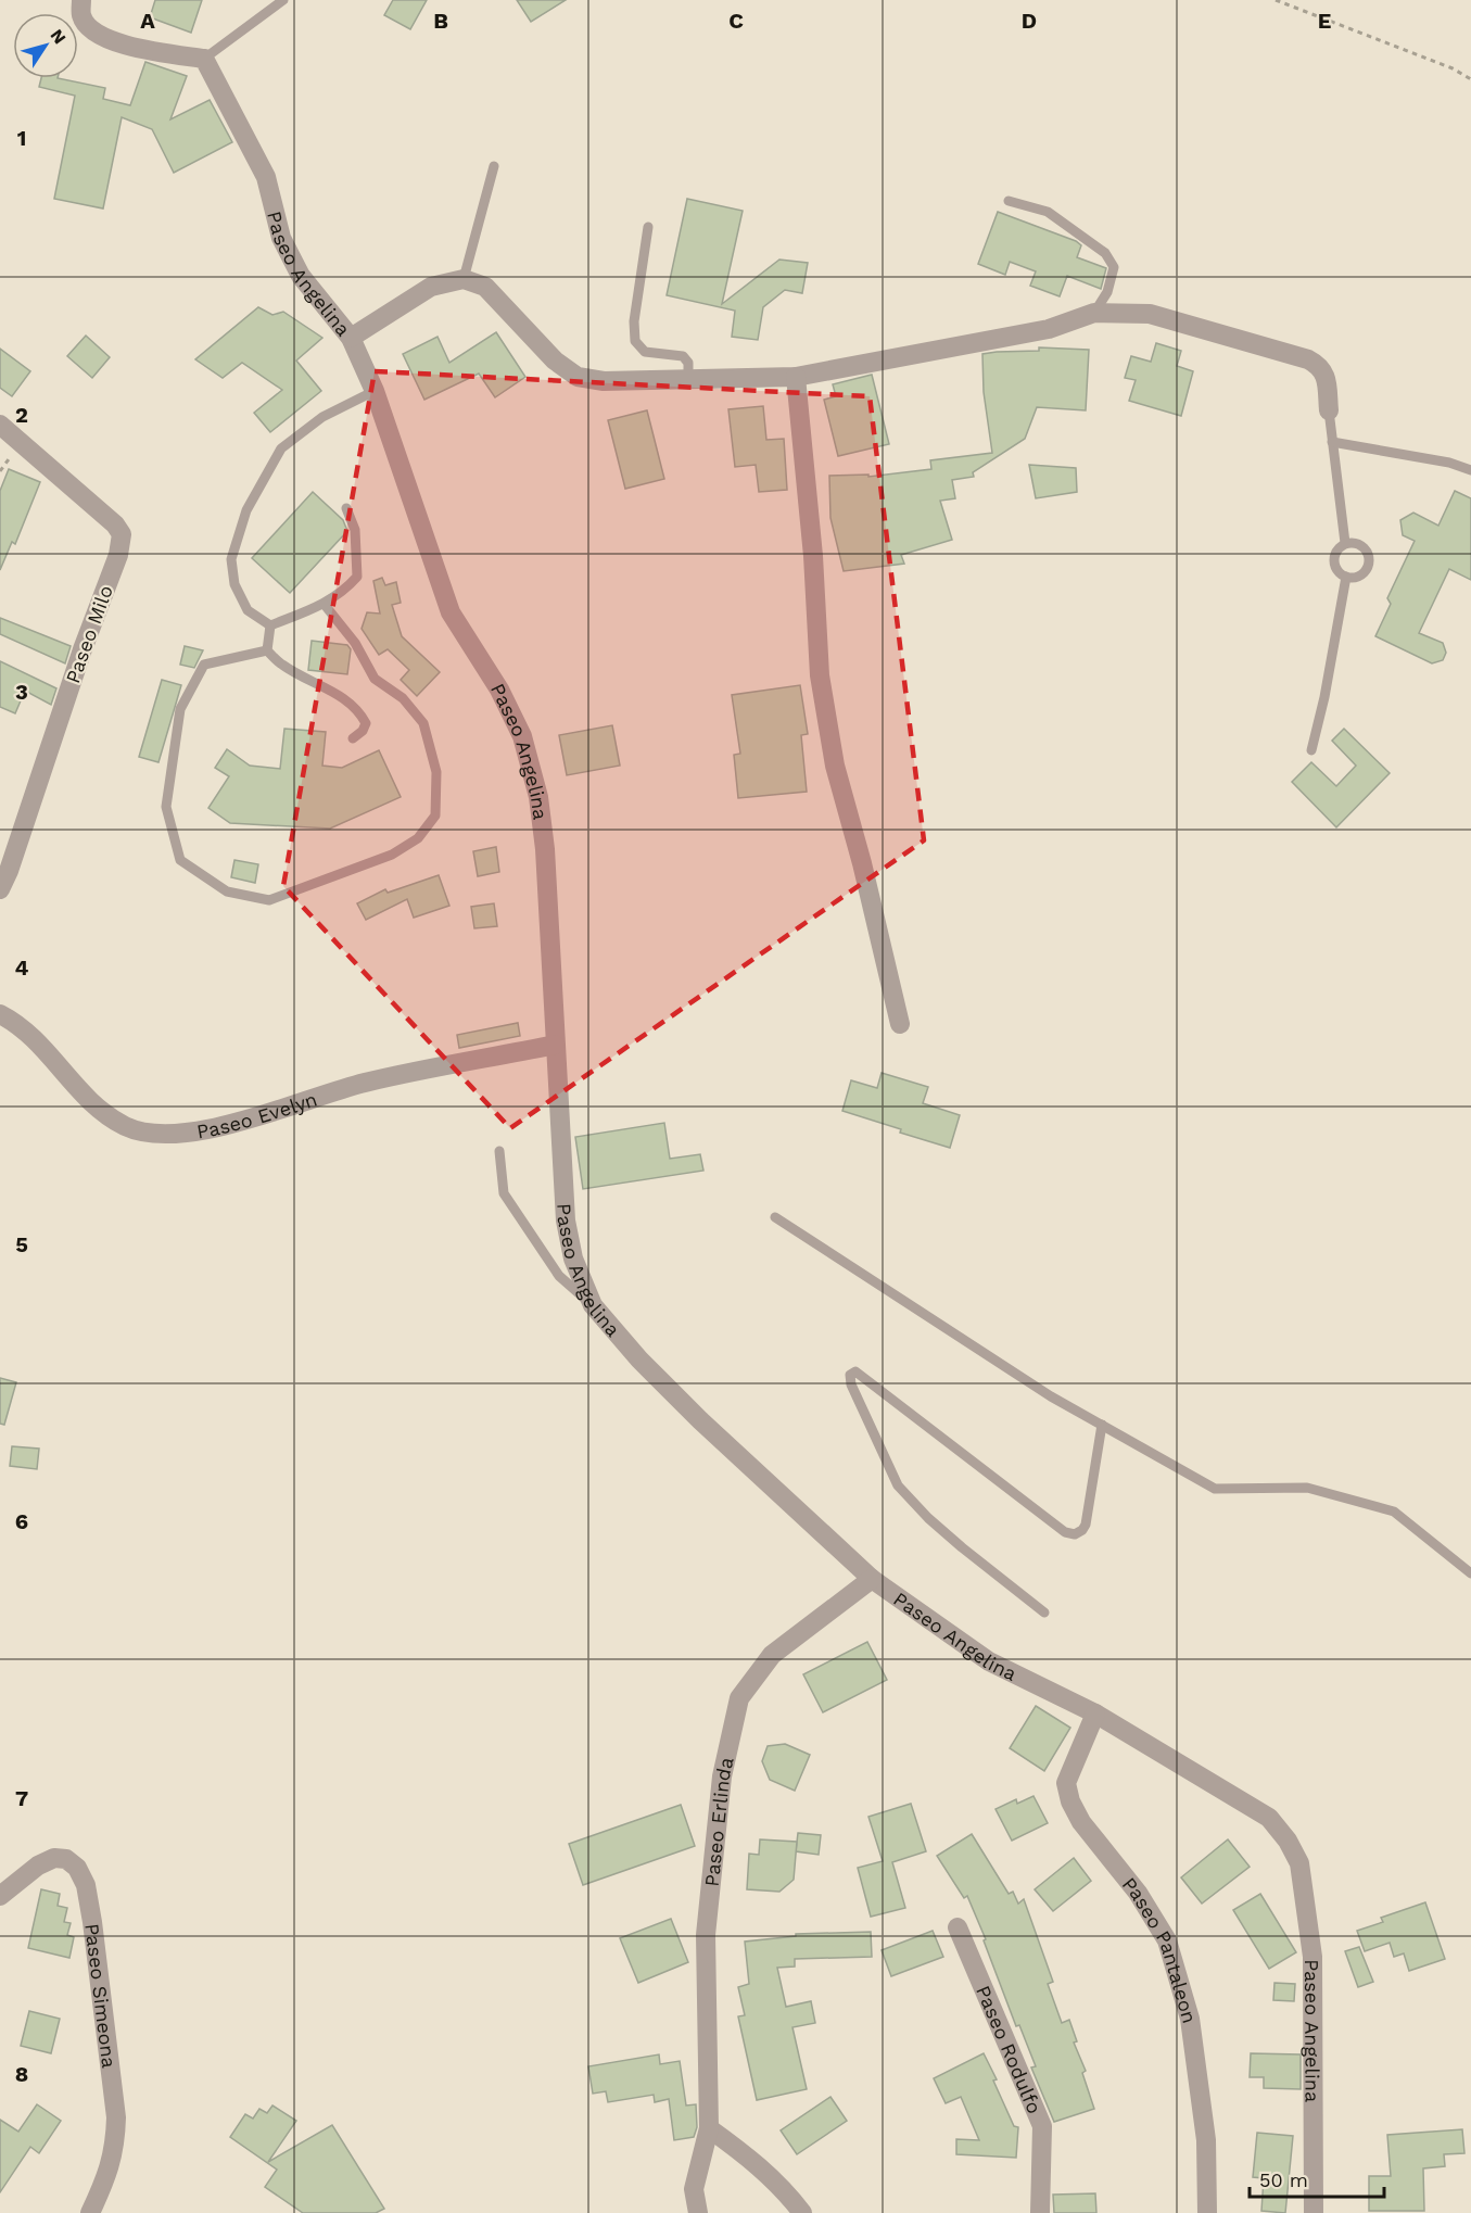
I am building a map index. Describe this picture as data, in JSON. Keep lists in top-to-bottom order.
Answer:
{
  "streets": {
    "street": [
      "Paseo Angelina",
      "Paseo Milo",
      "Paseo Evelyn",
      "Paseo Erlinda",
      "Paseo Pantaleon",
      "Paseo Simeona",
      "Paseo Rodulfo"
    ]
  },
  "crossings": [
    ["Paseo Angelina", "Paseo Evelyn"],
    ["Paseo Angelina", "Paseo Erlinda"],
    ["Paseo Angelina", "Paseo Pantaleon"]
  ],
  "scale_bar": "50 m",
  "north": "top right",
  "grid": {
    "columns": [
      "A",
      "B",
      "C",
      "D",
      "E"
    ],
    "rows": [
      "1",
      "2",
      "3",
      "4",
      "5",
      "6",
      "7",
      "8"
    ]
  }
}
